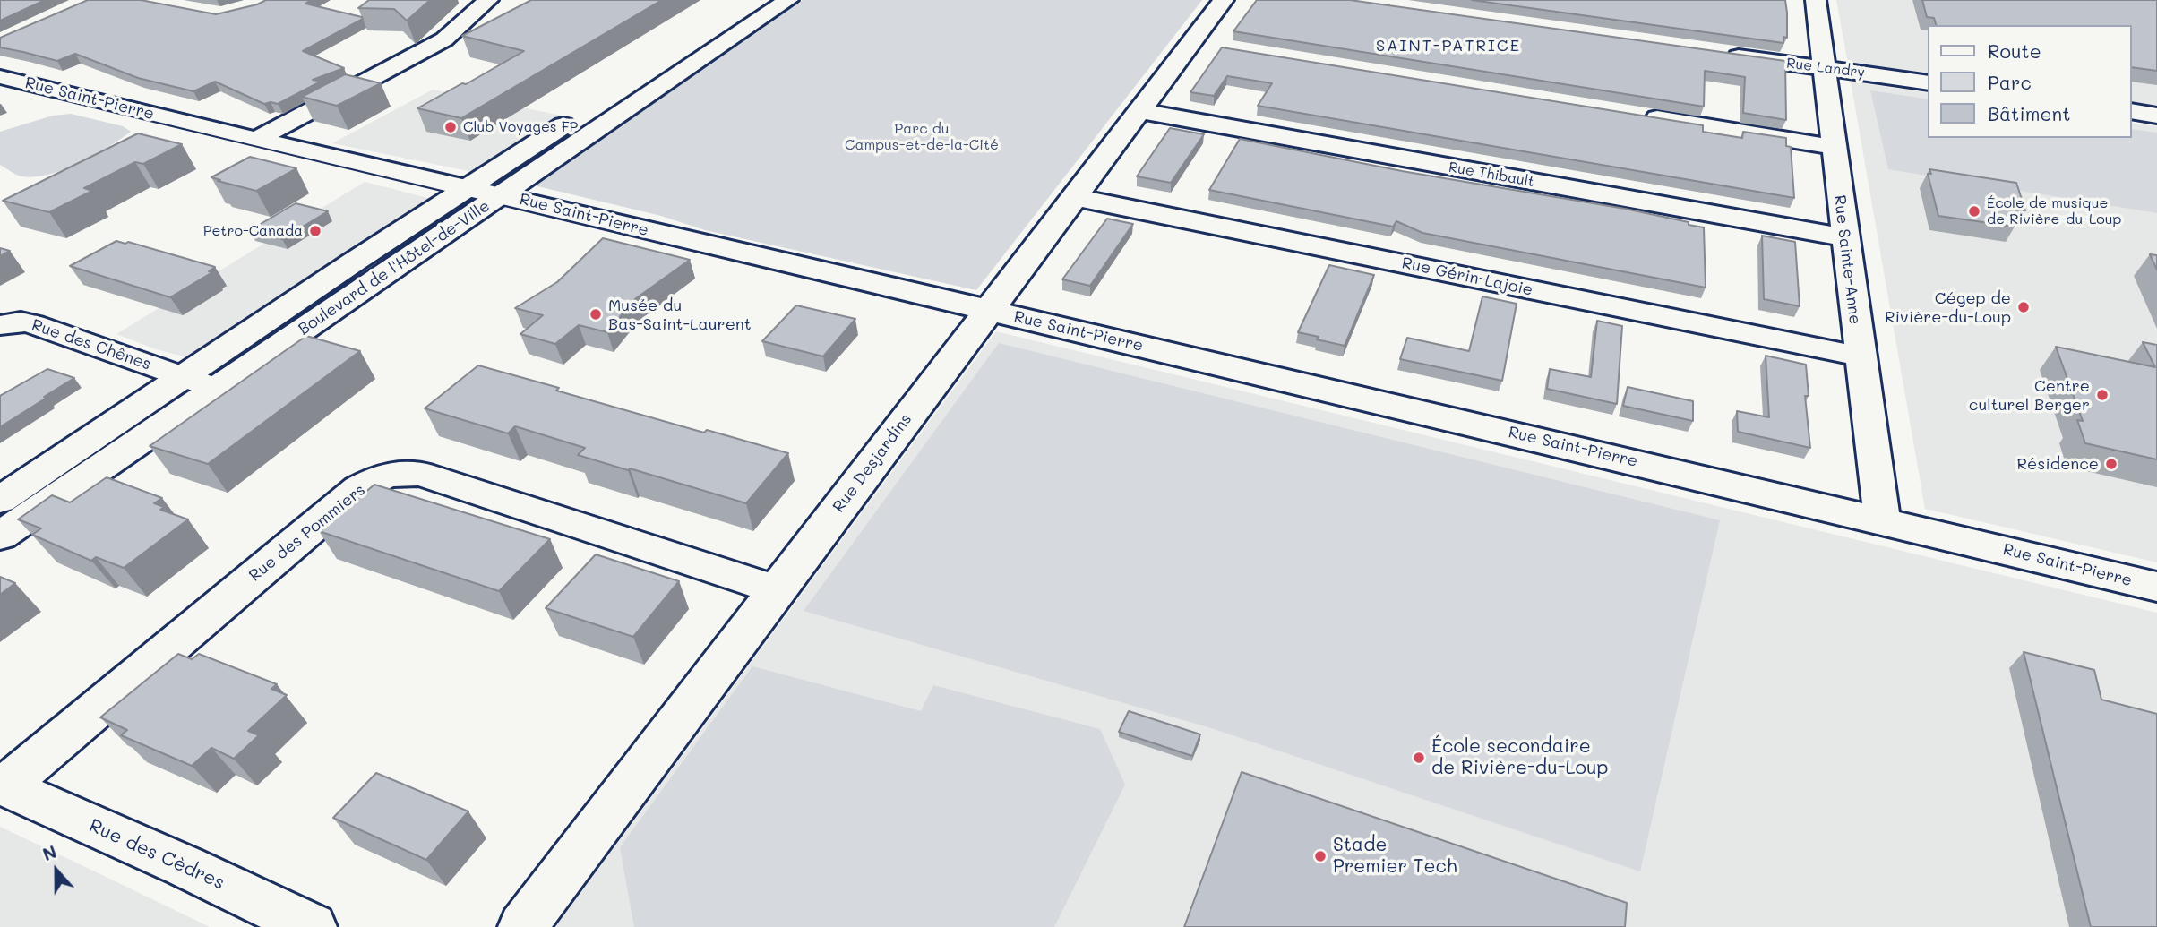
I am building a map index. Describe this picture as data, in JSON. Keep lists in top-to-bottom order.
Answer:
{
  "streets": {
    "street": [
      "Rue Landry",
      "Rue Saint-Pierre",
      "Rue Thibault",
      "Rue Sainte-Anne",
      "Boulevard de l'Hôtel-de-Ville",
      "Rue Gérin-Lajoie",
      "Rue des Chênes",
      "Rue Desjardins",
      "Rue des Pommiers",
      "Rue des Cèdres"
    ]
  },
  "crossings": [
    ["Rue Landry", "Rue Sainte-Anne"],
    ["Rue Saint-Pierre", "Rue Sainte-Anne"],
    ["Rue Saint-Pierre", "Boulevard de l'Hôtel-de-Ville"],
    ["Rue Saint-Pierre", "Rue Desjardins"],
    ["Rue Thibault", "Rue Sainte-Anne"],
    ["Rue Thibault", "Rue Desjardins"],
    ["Rue Sainte-Anne", "Rue Gérin-Lajoie"],
    ["Boulevard de l'Hôtel-de-Ville", "Rue des Chênes"],
    ["Rue Gérin-Lajoie", "Rue Desjardins"],
    ["Rue Desjardins", "Rue des Pommiers"],
    ["Rue des Pommiers", "Rue des Cèdres"]
  ],
  "districts": ["SAINT-PATRICE"],
  "parks": ["Parc du Campus-et-de-la-Cité"],
  "places": [
    "Club Voyages FP",
    "École de musique de Rivière-du-Loup",
    "Petro-Canada",
    "Cégep de Rivière-du-Loup",
    "Musée du Bas-Saint-Laurent",
    "Centre culturel Berger",
    "Résidence",
    "École secondaire de Rivière-du-Loup",
    "Stade Premier Tech"
  ],
  "legend": ["Route", "Parc", "Bâtiment"],
  "north": "top"
}
